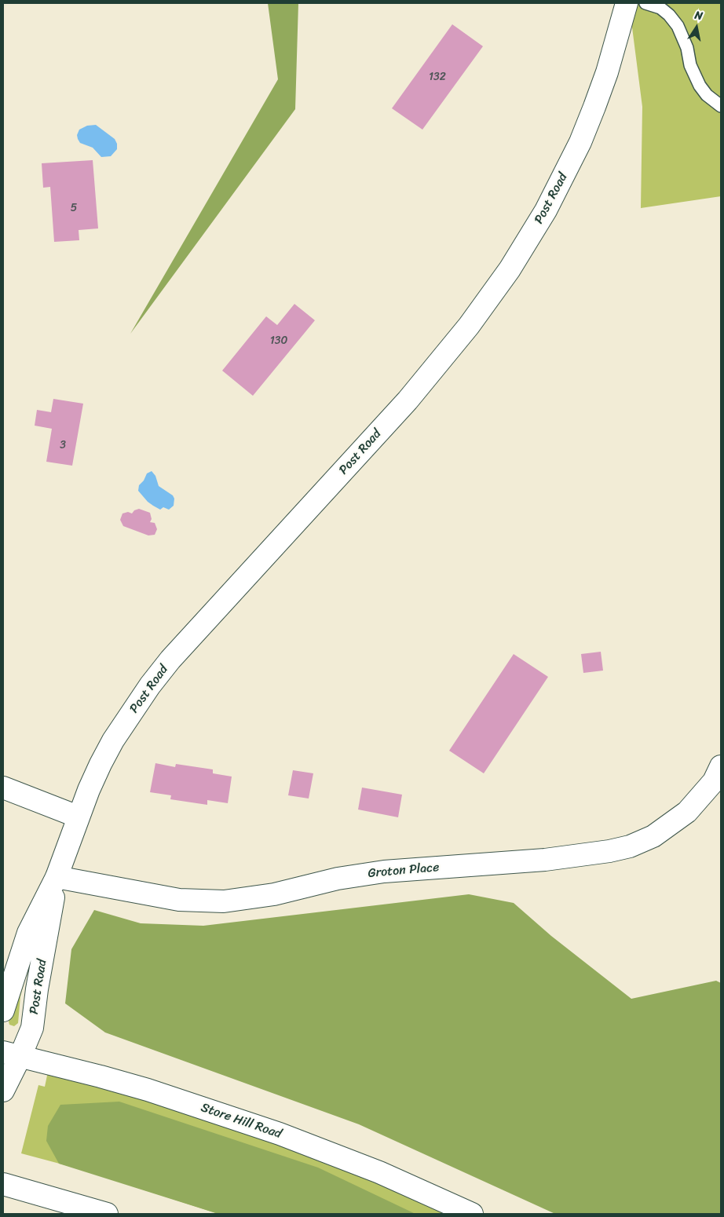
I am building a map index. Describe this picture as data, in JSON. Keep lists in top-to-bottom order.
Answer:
{
  "streets": {
    "main road": ["Post Road", "Groton Place", "Store Hill Road"]
  },
  "crossings": [
    ["Post Road", "Groton Place"],
    ["Post Road", "Store Hill Road"]
  ],
  "house_numbers": [
    "132",
    "5",
    "130",
    "3"
  ],
  "north": "top"
}
